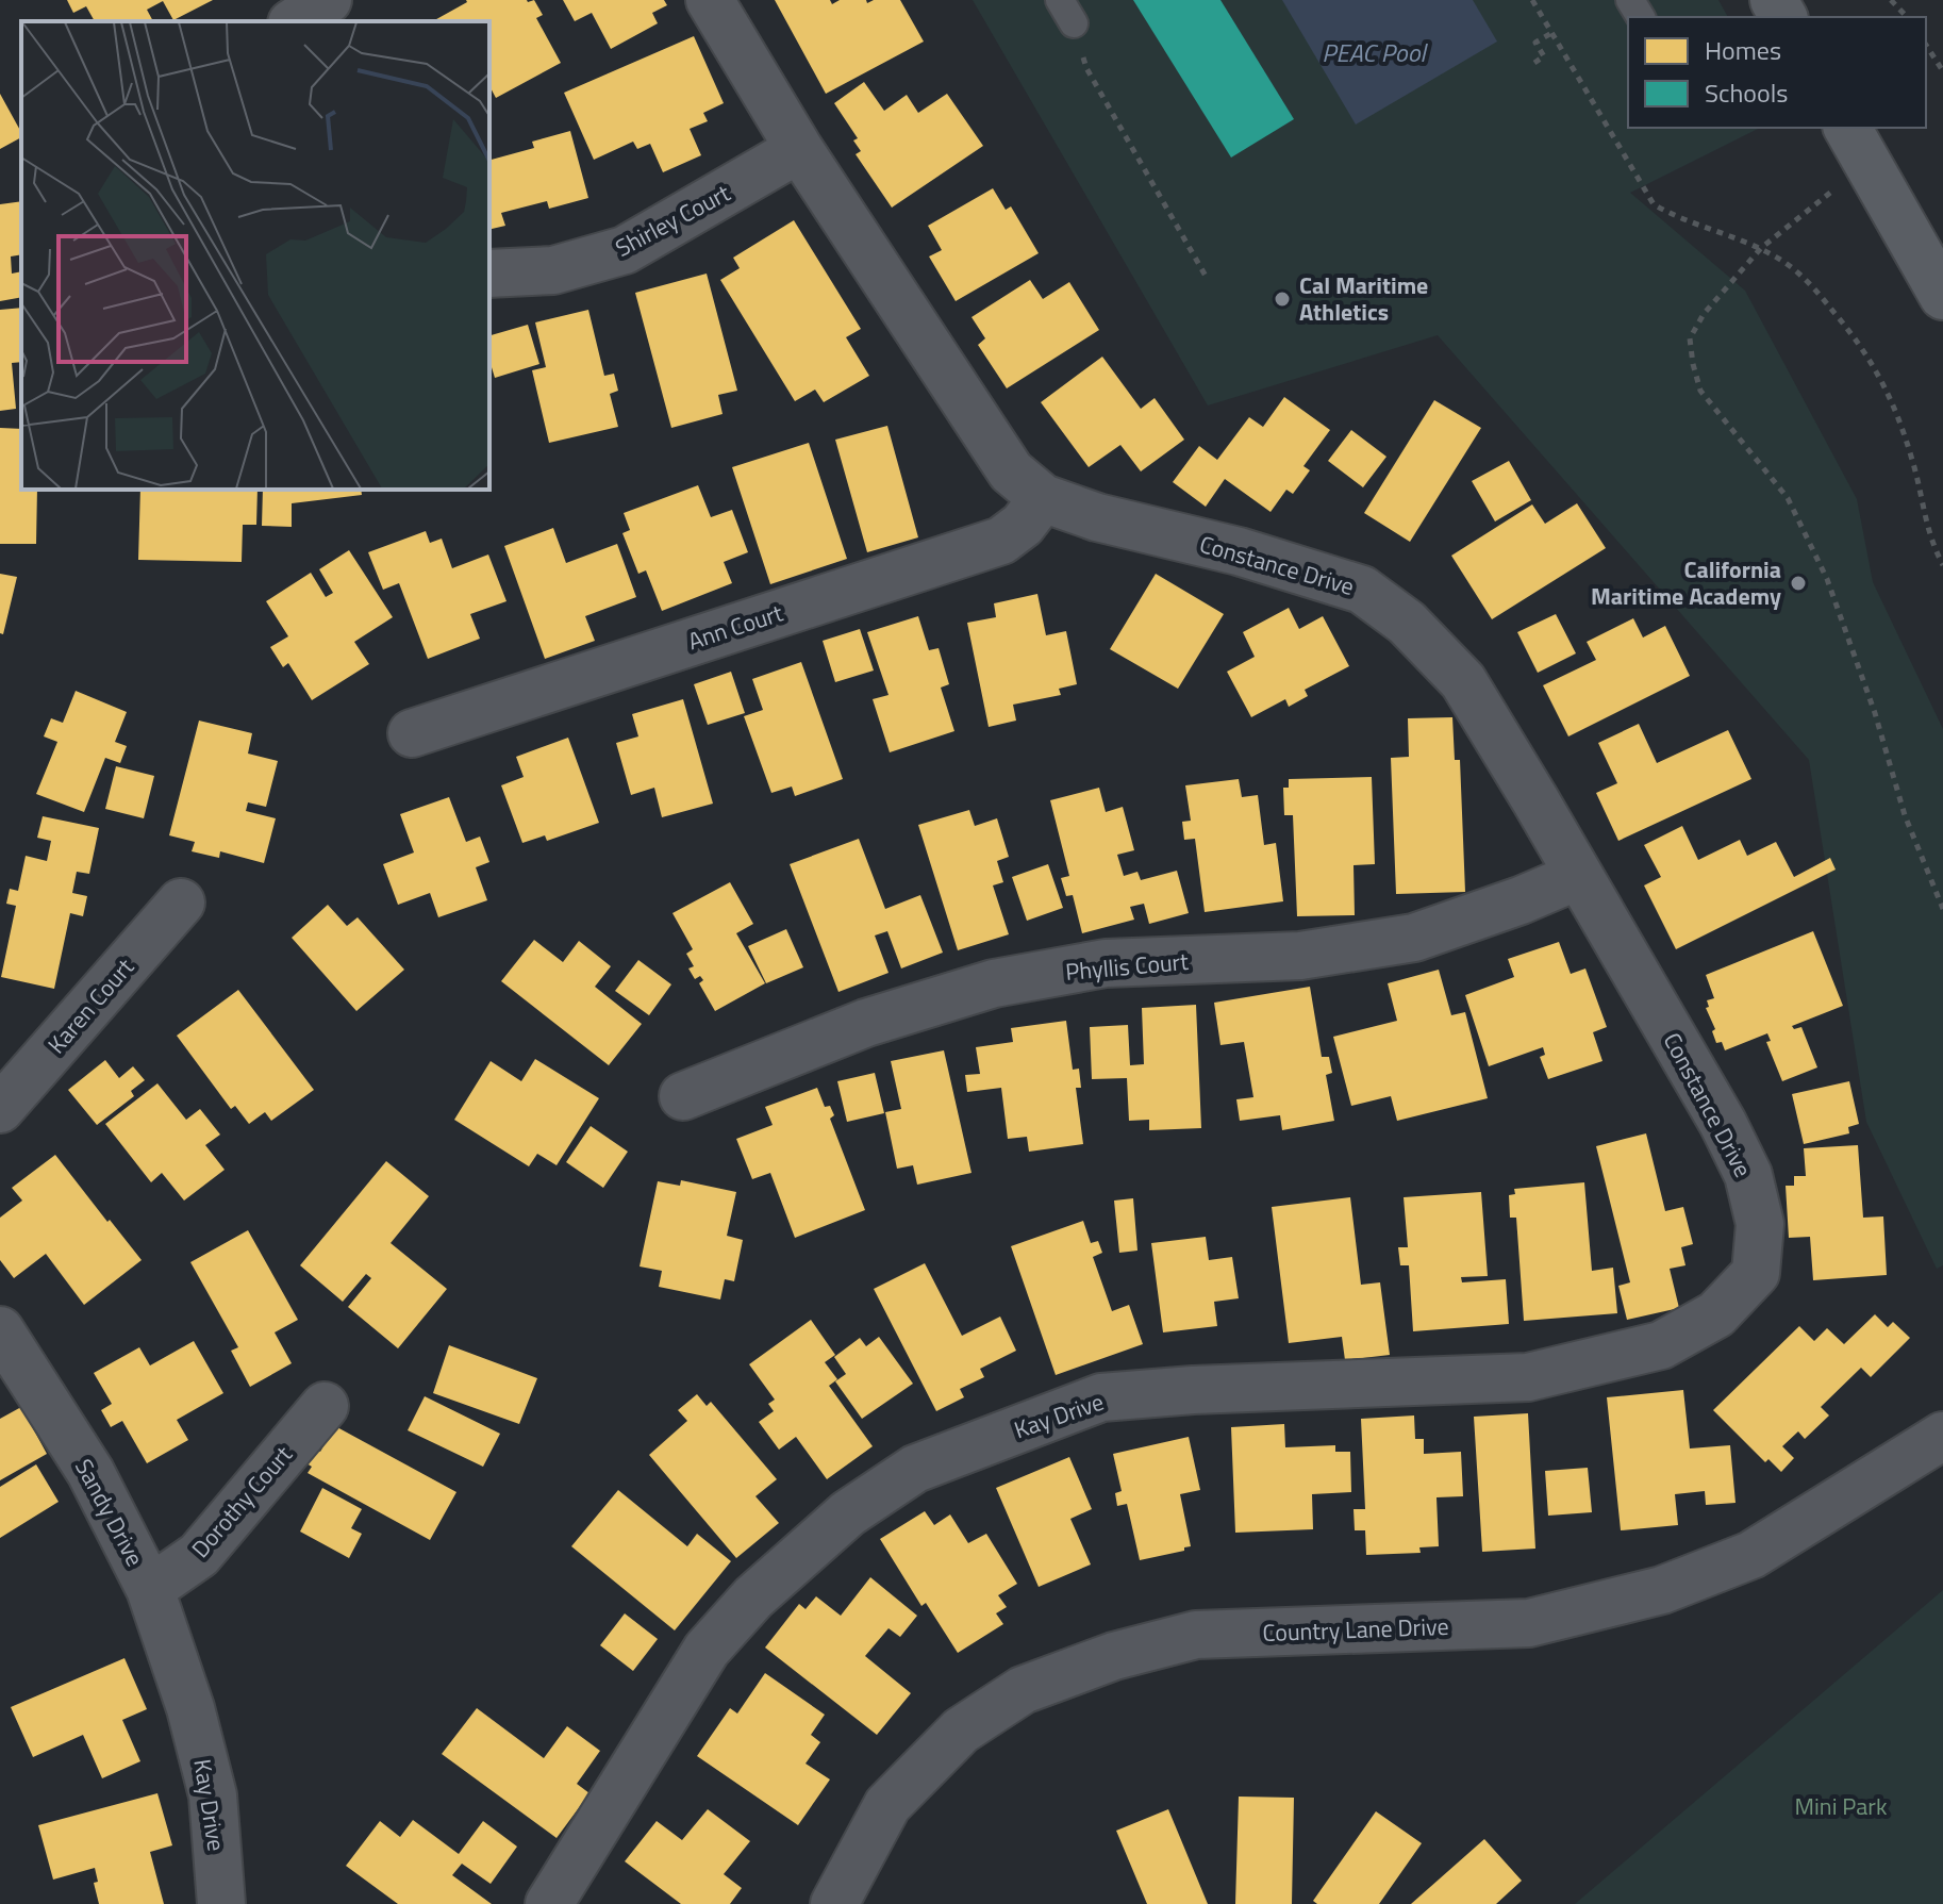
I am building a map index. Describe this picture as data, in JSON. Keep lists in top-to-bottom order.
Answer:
{
  "streets": {
    "street": [
      "Shirley Court",
      "Constance Drive",
      "Ann Court",
      "Phyllis Court",
      "Karen Court",
      "Kay Drive",
      "Dorothy Court",
      "Sandy Drive",
      "Country Lane Drive"
    ]
  },
  "crossings": [
    ["Shirley Court", "Constance Drive"],
    ["Constance Drive", "Ann Court"],
    ["Constance Drive", "Phyllis Court"],
    ["Constance Drive", "Kay Drive"],
    ["Kay Drive", "Sandy Drive"],
    ["Dorothy Court", "Sandy Drive"]
  ],
  "water": ["PEAC Pool"],
  "parks": ["Mini Park"],
  "places": ["Cal Maritime Athletics", "California Maritime Academy"],
  "legend": ["Homes", "Schools"]
}
